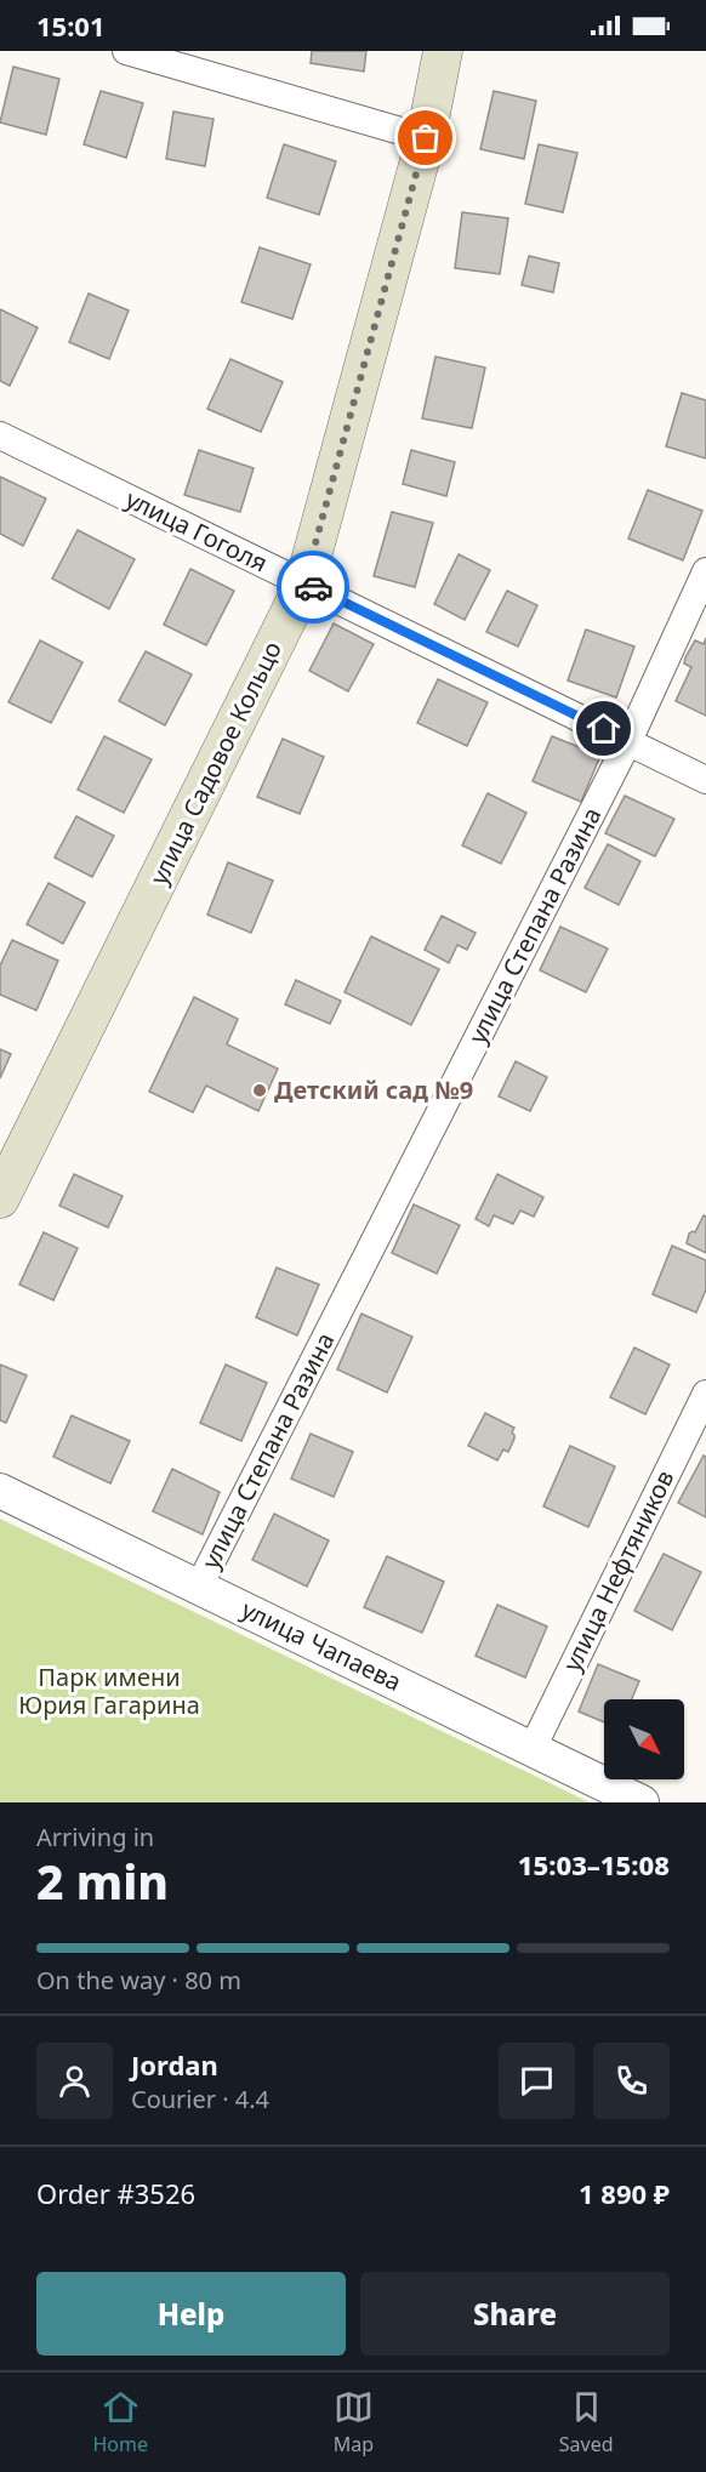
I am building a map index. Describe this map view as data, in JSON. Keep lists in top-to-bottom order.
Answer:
{
  "streets": {
    "main road": ["улица Садовое Кольцо"],
    "street": [
      "улица Гоголя",
      "улица Степана Разина",
      "улица Нефтяников",
      "улица Чапаева"
    ]
  },
  "crossings": [
    ["улица Гоголя", "улица Садовое Кольцо"],
    ["улица Гоголя", "улица Степана Разина"],
    ["улица Степана Разина", "улица Чапаева"],
    ["улица Нефтяников", "улица Чапаева"]
  ],
  "parks": ["Парк имени Юрия Гагарина"],
  "places": ["Детский сад №9"],
  "north": "bottom right",
  "page": {
    "status": "15:01",
    "heading": ["2 min", "Arriving in", "15:03–15:08"],
    "panel": [
      "Jordan",
      "Courier · 4.4",
      "Order #3526",
      "1 890 ₽"
    ],
    "bar": "On the way · 80 m",
    "buttons": ["Help", "Share"],
    "tabs": ["Home", "Map", "Saved"]
  }
}
